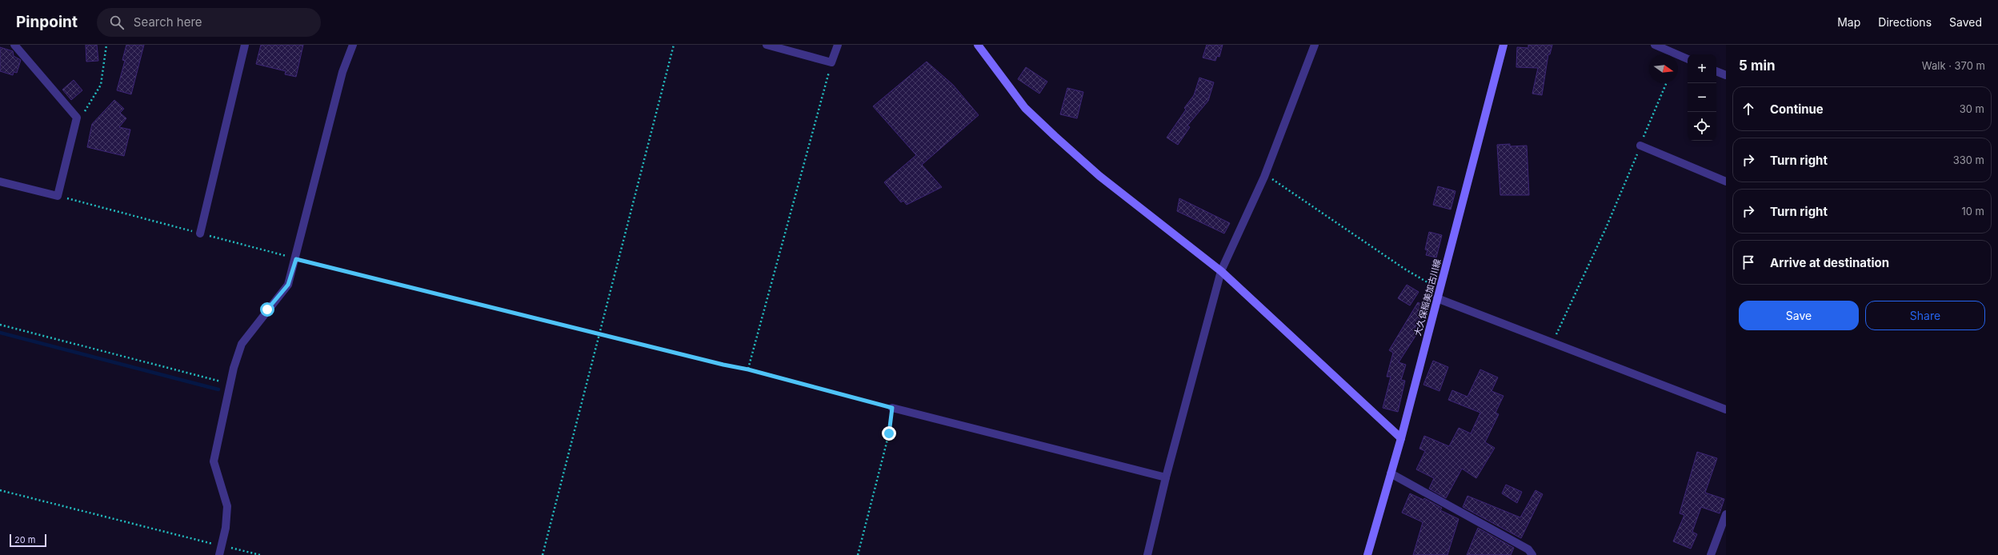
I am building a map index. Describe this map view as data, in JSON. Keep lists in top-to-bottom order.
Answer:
{
  "streets": {
    "street": ["大久保稲美加古川線"]
  },
  "scale_bar": "20 m",
  "north": "right",
  "page": {
    "header": "Pinpoint",
    "search": "Search here",
    "nav": ["Map", "Directions", "Saved"],
    "heading": ["5 min", "Walk · 370 m"],
    "map_buttons": ["+", "−"],
    "list": [
      ["Continue", "30 m"],
      ["Turn right", "330 m"],
      ["Turn right", "10 m"],
      "Arrive at destination"
    ],
    "buttons": ["Save", "Share"],
    "scale": "20 m"
  }
}
